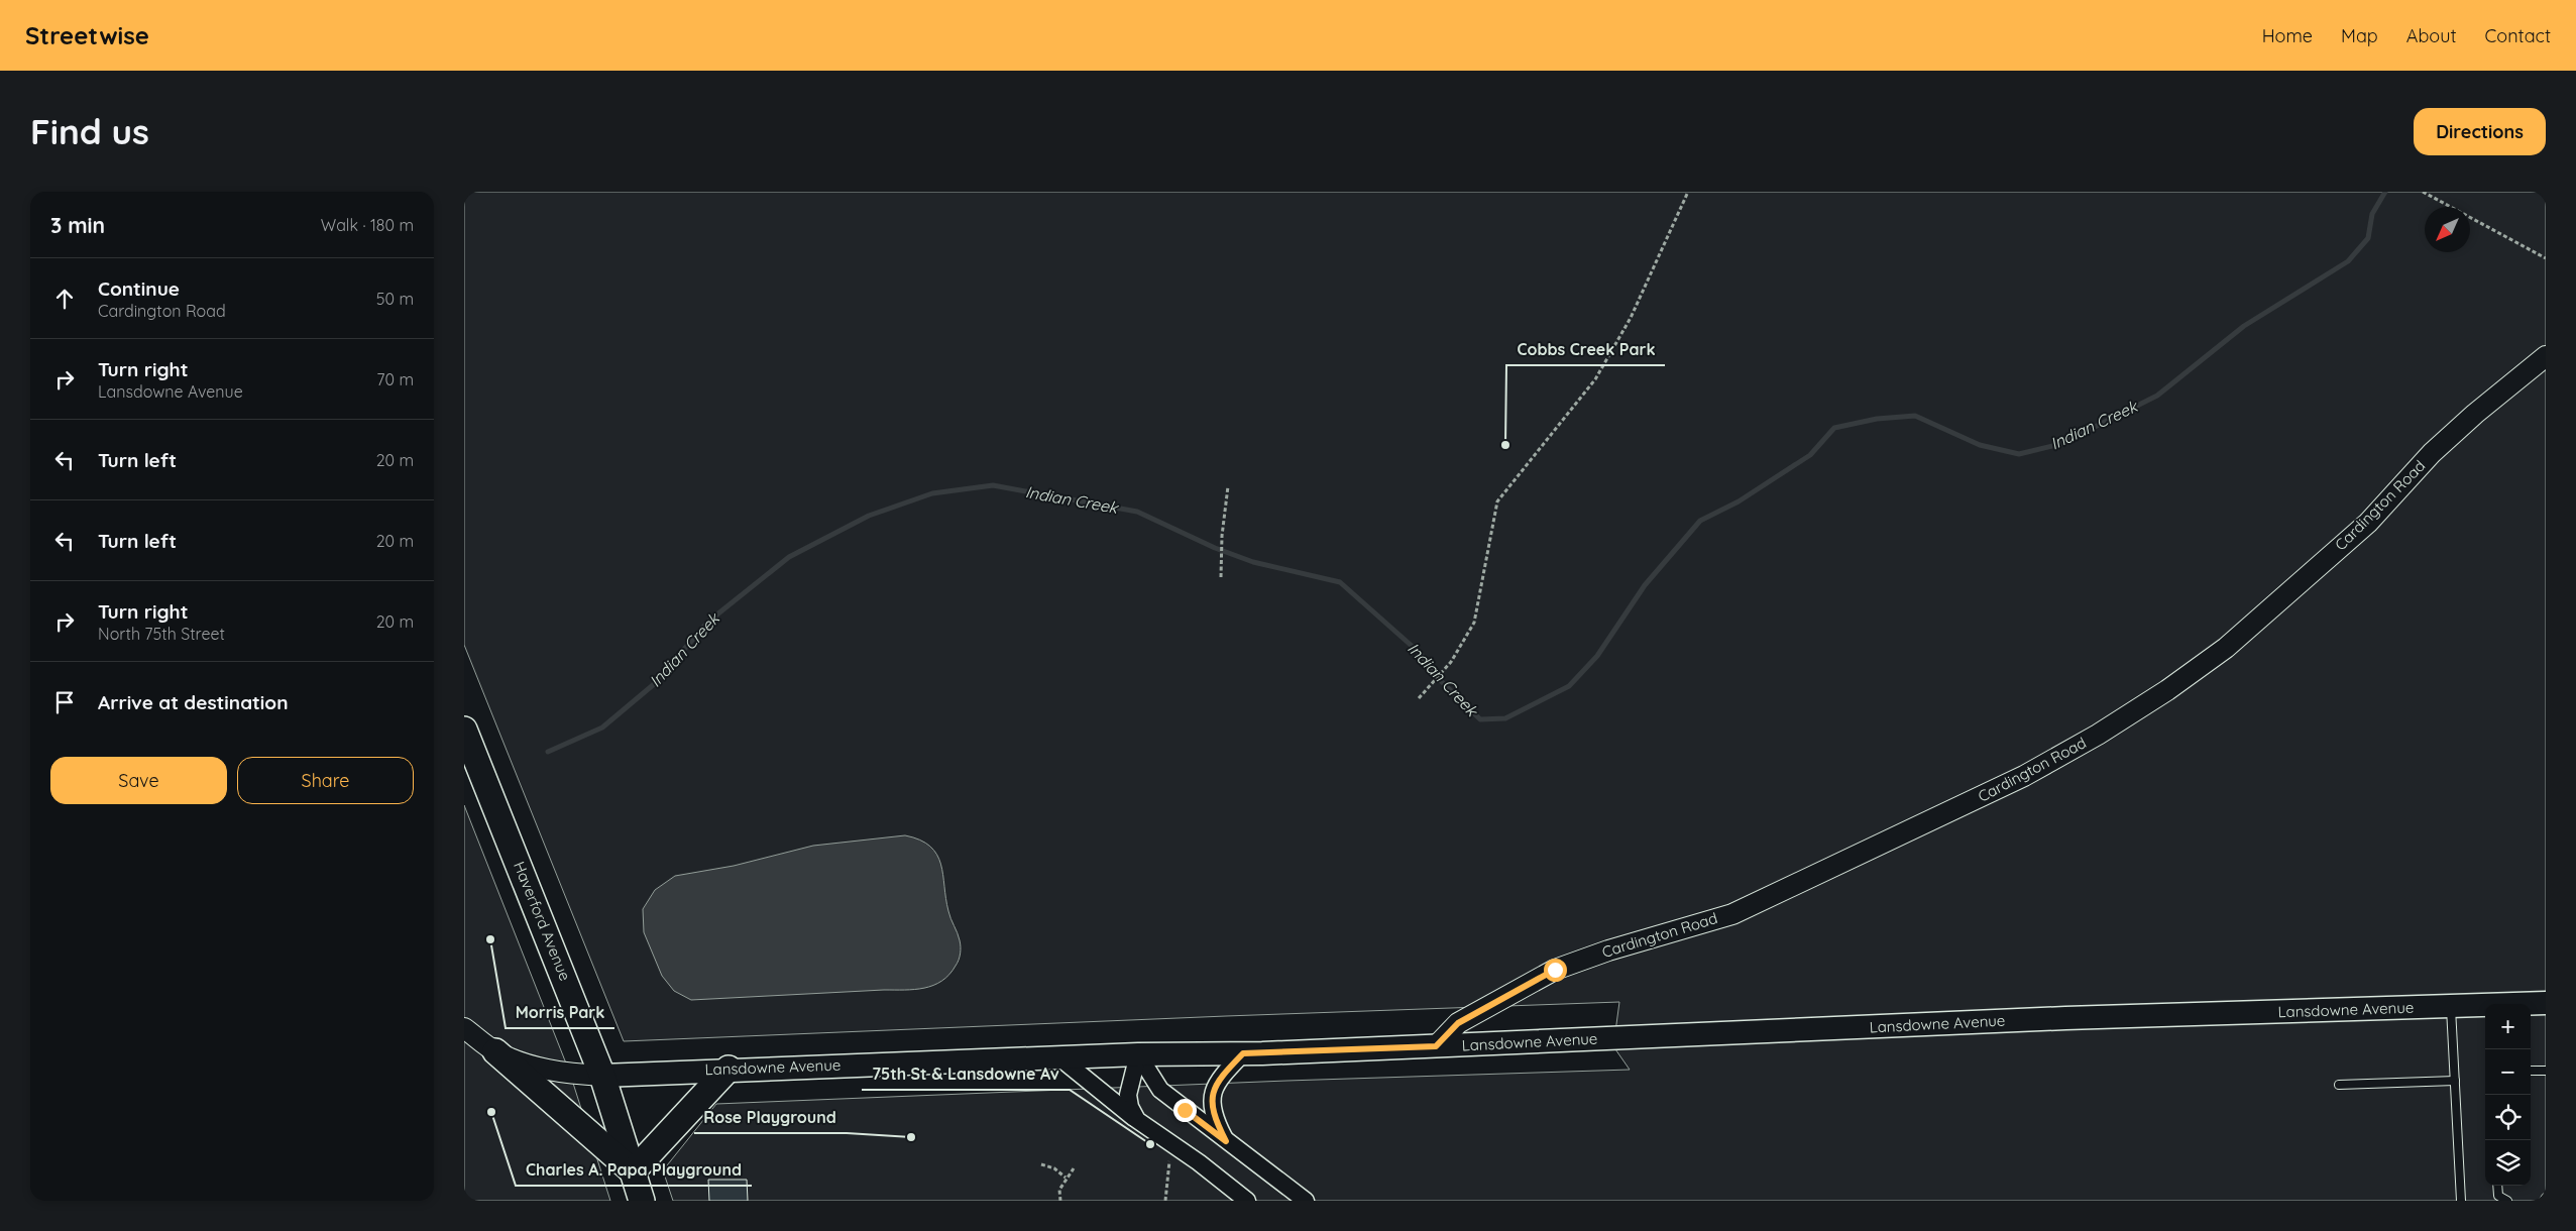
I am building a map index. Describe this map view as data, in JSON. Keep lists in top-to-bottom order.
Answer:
{
  "streets": {
    "main road": ["Haverford Avenue", "Lansdowne Avenue"],
    "street": ["Cardington Road"]
  },
  "crossings": [
    ["Cardington Road", "Lansdowne Avenue"],
    ["Haverford Avenue", "Lansdowne Avenue"]
  ],
  "water": ["Indian Creek"],
  "places": [
    "Cobbs Creek Park",
    "Morris Park",
    "Charles A. Papa Playground",
    "Rose Playground",
    "75th St & Lansdowne Av"
  ],
  "north": "bottom left",
  "page": {
    "header": "Streetwise",
    "nav": [
      "Home",
      "Map",
      "About",
      "Contact"
    ],
    "buttons": [
      "Directions",
      ["Save", "Share"]
    ],
    "title": "Find us",
    "heading": ["3 min", "Walk · 180 m"],
    "list": [
      ["Continue", "Cardington Road", "50 m"],
      ["Turn right", "Lansdowne Avenue", "70 m"],
      ["Turn left", "20 m"],
      ["Turn left", "20 m"],
      ["Turn right", "North 75th Street", "20 m"],
      "Arrive at destination"
    ],
    "map_buttons": ["+", "−"]
  }
}
